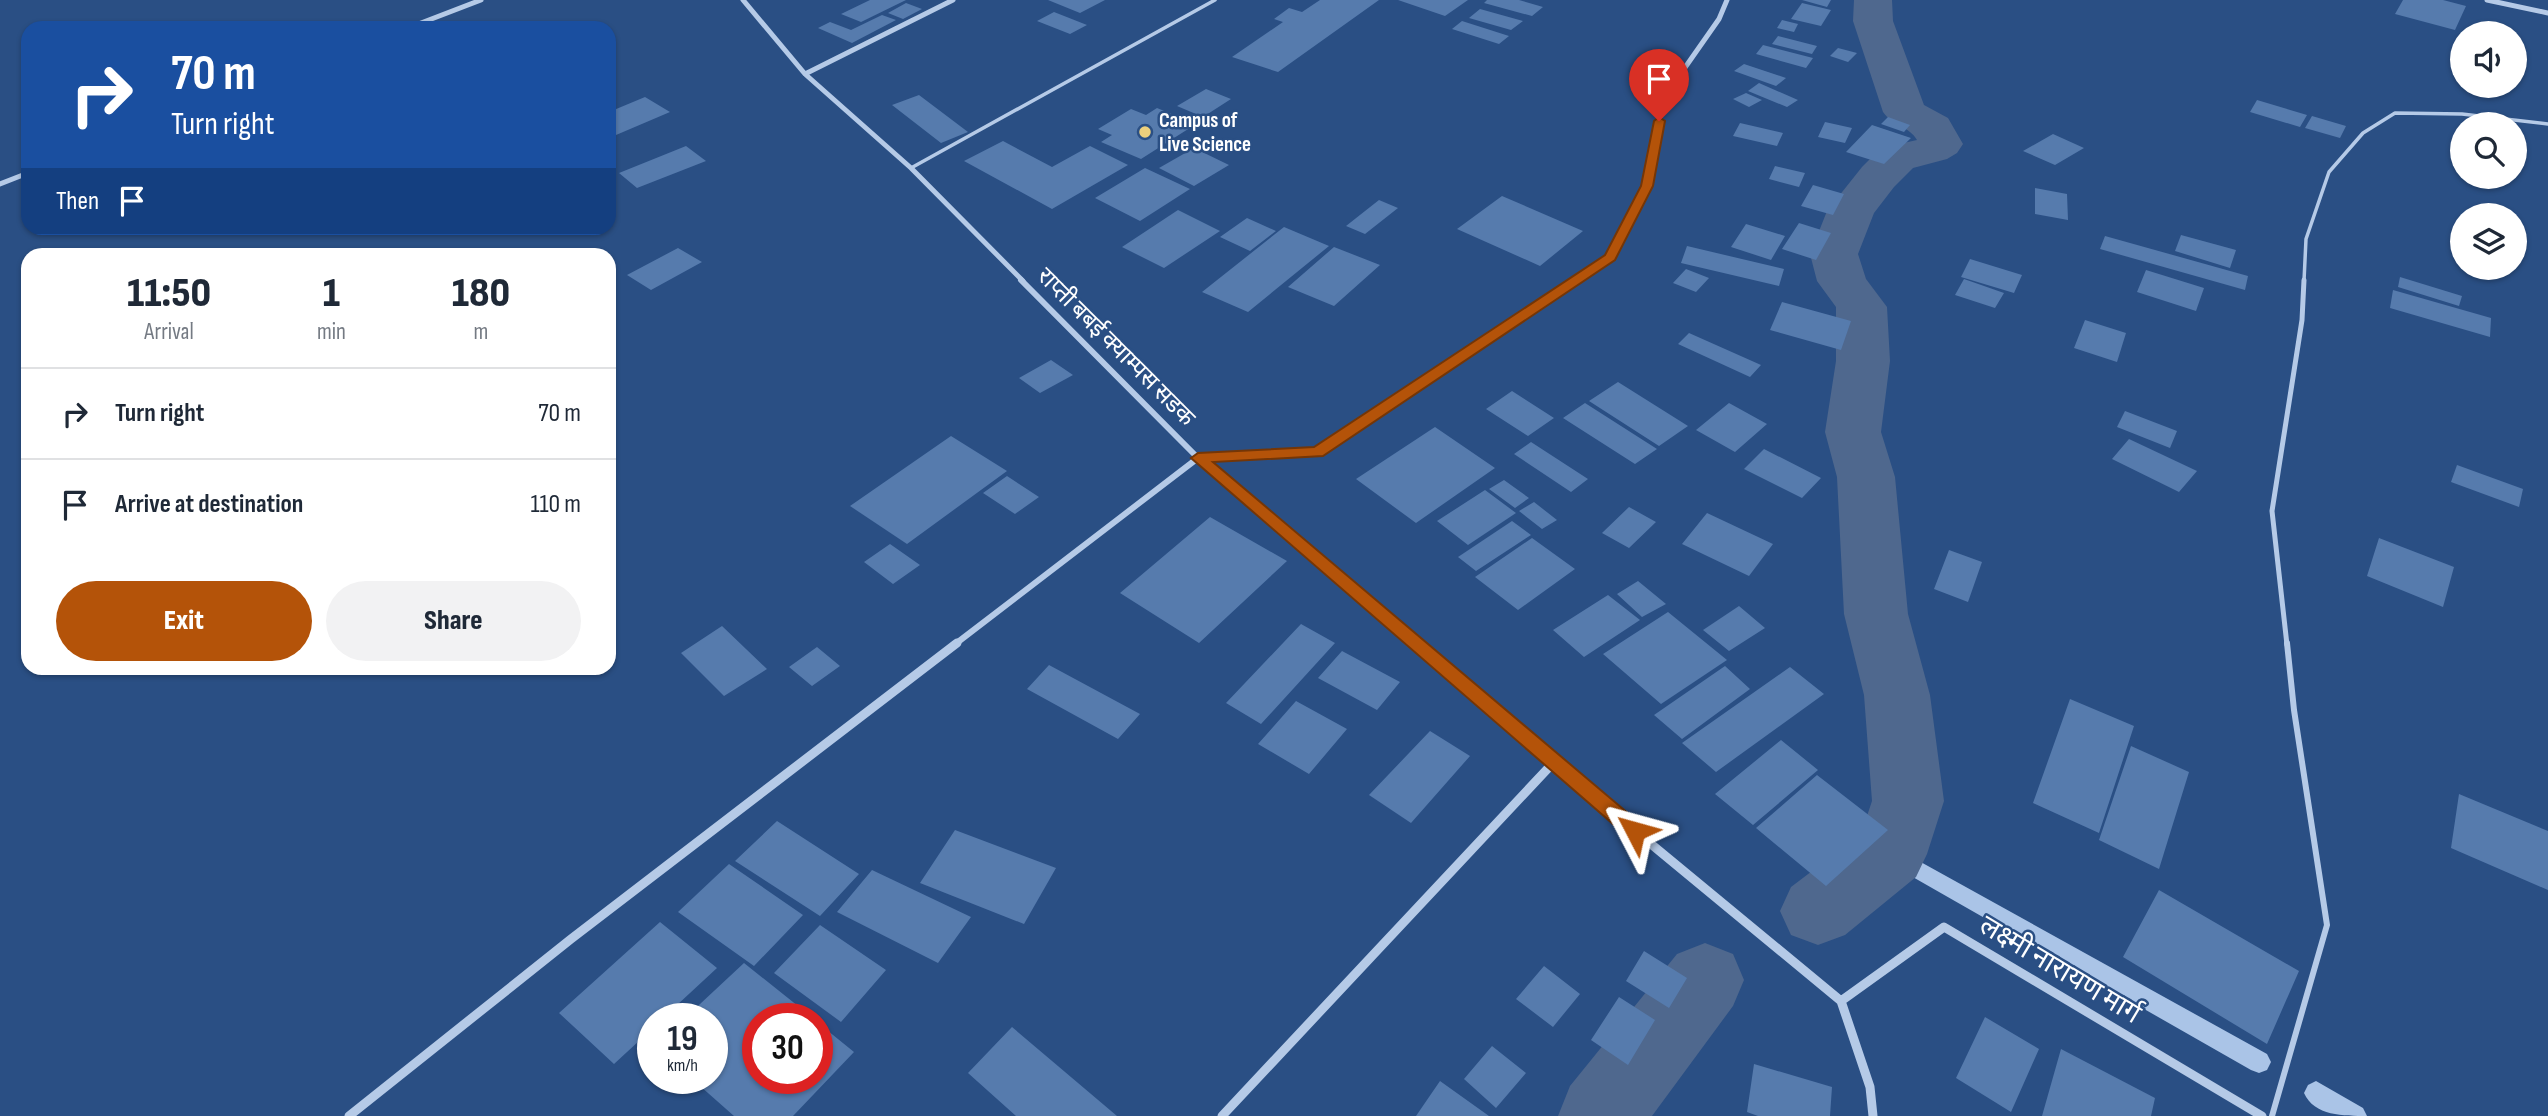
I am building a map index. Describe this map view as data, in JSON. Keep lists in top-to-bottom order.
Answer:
{
  "streets": {
    "street": ["राप्ती बबई क्याम्पस सडक", "लक्ष्मी नारायण मार्ग"]
  },
  "crossings": [
    ["राप्ती बबई क्याम्पस सडक", "लक्ष्मी नारायण मार्ग"]
  ],
  "places": ["Campus of Live Science"],
  "page": {
    "turn": ["70 m", "Turn right"],
    "then": "Then",
    "eta": [
      "11:50",
      "Arrival",
      "1",
      "min",
      "180",
      "m"
    ],
    "list": [
      {
        "name": "Turn right",
        "value": "70 m"
      },
      {
        "name": "Arrive at destination",
        "value": "110 m"
      }
    ],
    "buttons": ["Exit", "Share"],
    "speed": "19 km/h",
    "limit": "30"
  }
}
